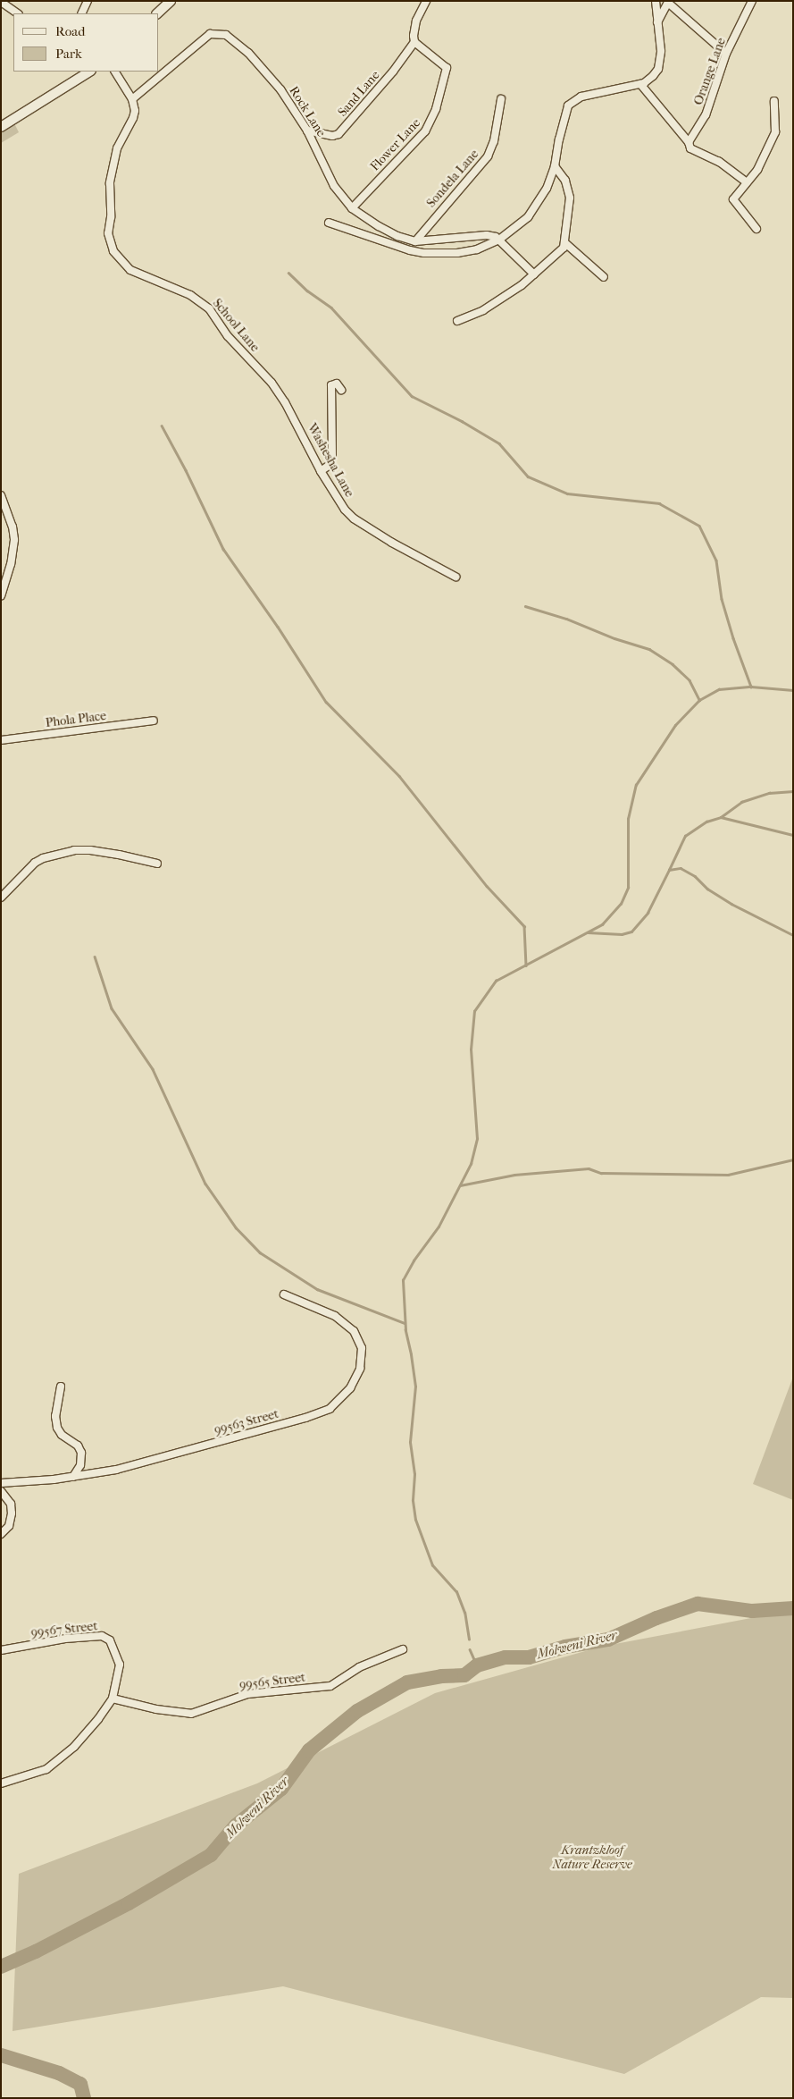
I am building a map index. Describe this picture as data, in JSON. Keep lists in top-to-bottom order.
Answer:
{
  "streets": {
    "street": [
      "Orange Lane",
      "Sand Lane",
      "Rock Lane",
      "Flower Lane",
      "Sondela Lane",
      "School Lane",
      "Washesha Lane",
      "Phola Place",
      "99563 Street",
      "99567 Street",
      "99565 Street"
    ]
  },
  "crossings": [
    ["Sand Lane", "Rock Lane"],
    ["Sand Lane", "Flower Lane"],
    ["Rock Lane", "Flower Lane"],
    ["Rock Lane", "Sondela Lane"],
    ["Rock Lane", "School Lane"],
    ["School Lane", "Washesha Lane"],
    ["99567 Street", "99565 Street"]
  ],
  "water": ["Molweni River"],
  "parks": ["Krantzkloof Nature Reserve"],
  "legend": ["Road", "Park"]
}
